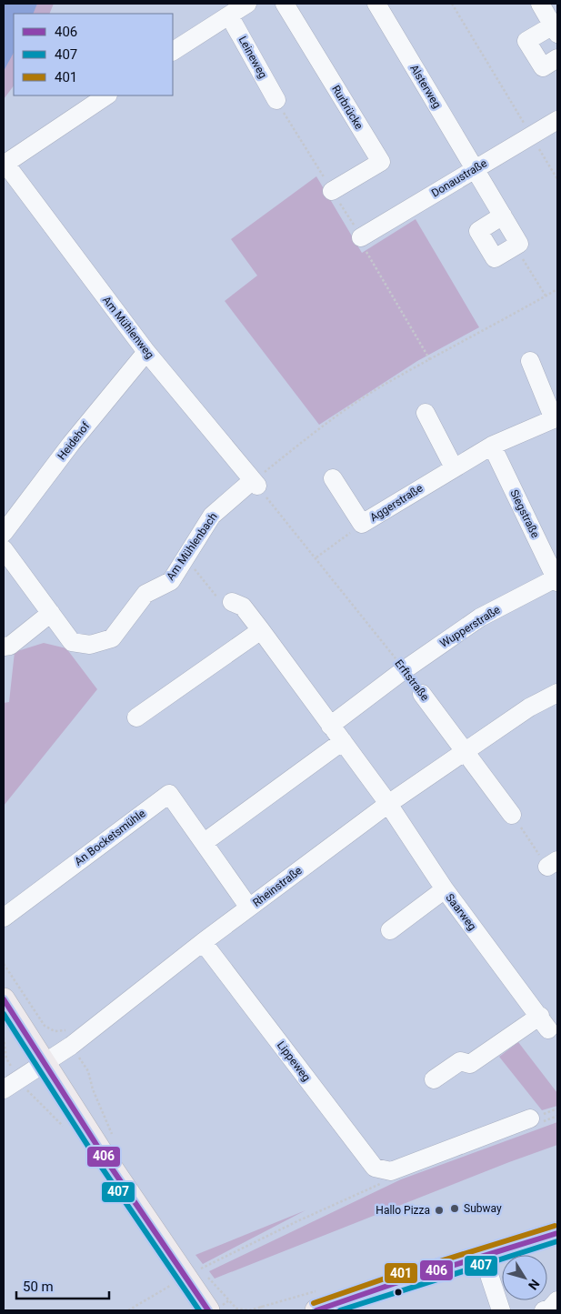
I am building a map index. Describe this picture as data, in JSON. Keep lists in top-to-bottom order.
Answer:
{
  "streets": {
    "street": [
      "Leineweg",
      "Alsterweg",
      "Rurbrücke",
      "Donaustraße",
      "Am Mühlenweg",
      "Heidehof",
      "Aggerstraße",
      "Siegstraße",
      "Am Mühlenbach",
      "Wupperstraße",
      "Erftstraße",
      "An Bocketsmühle",
      "Rheinstraße",
      "Saarweg",
      "Lippeweg"
    ]
  },
  "crossings": [
    ["Alsterweg", "Donaustraße"],
    ["Am Mühlenweg", "Heidehof"],
    ["Am Mühlenweg", "Am Mühlenbach"],
    ["Am Mühlenweg", "Erftstraße"],
    ["Aggerstraße", "Siegstraße"],
    ["Siegstraße", "Wupperstraße"],
    ["Am Mühlenbach", "Erftstraße"],
    ["Wupperstraße", "Erftstraße"],
    ["Erftstraße", "Rheinstraße"],
    ["An Bocketsmühle", "Rheinstraße"],
    ["Rheinstraße", "Saarweg"],
    ["Rheinstraße", "Lippeweg"]
  ],
  "places": ["Subway", "Hallo Pizza"],
  "lines": ["transit line 406", "transit line 407", "transit line 401"],
  "legend": ["406", "407", "401"],
  "scale_bar": "50 m",
  "north": "bottom right"
}
